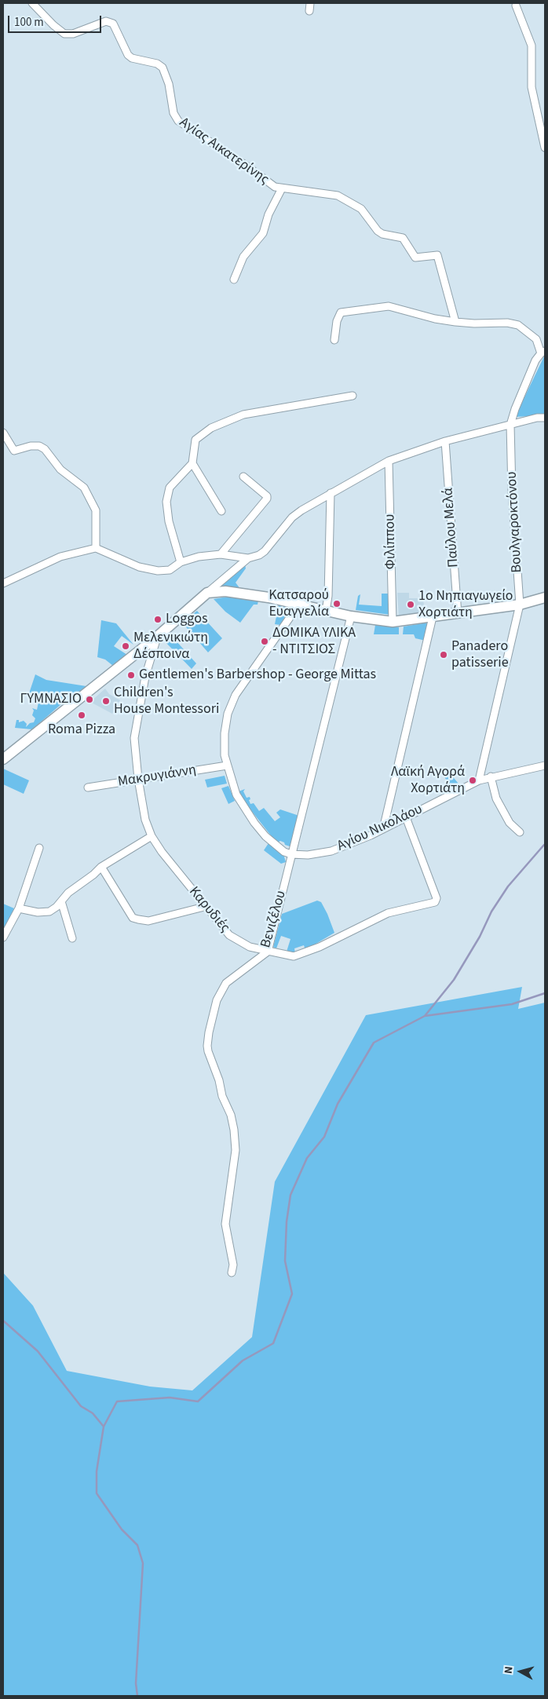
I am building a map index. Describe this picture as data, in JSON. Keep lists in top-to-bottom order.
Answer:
{
  "streets": {
    "street": [
      "Αγίας Αικατερίνης",
      "Βουλγαροκτόνου",
      "Παύλου Μελά",
      "Φιλίππου",
      "Μακρυγιάννη",
      "Αγίου Νικολάου",
      "Καρυδιές",
      "Βενιζέλου"
    ]
  },
  "crossings": [
    ["Βουλγαροκτόνου", "Αγίου Νικολάου"],
    ["Μακρυγιάννη", "Αγίου Νικολάου"],
    ["Μακρυγιάννη", "Καρυδιές"],
    ["Αγίου Νικολάου", "Καρυδιές"],
    ["Αγίου Νικολάου", "Βενιζέλου"],
    ["Καρυδιές", "Βενιζέλου"]
  ],
  "places": [
    "Κατσαρού Ευαγγελία",
    "1ο Νηπιαγωγείο Χορτιάτη",
    "Loggos",
    "ΔΟΜΙΚΑ ΥΛΙΚΑ - ΝΤΙΤΣΙΟΣ",
    "Μελενικιώτη Δέσποινα",
    "Panadero patisserie",
    "Gentlemen's Barbershop - George Mittas",
    "ΓΥΜΝΑΣΙΟ",
    "Children's House Montessori",
    "Roma Pizza",
    "Λαϊκή Αγορά Χορτιάτη"
  ],
  "scale_bar": "100 m",
  "north": "left"
}
